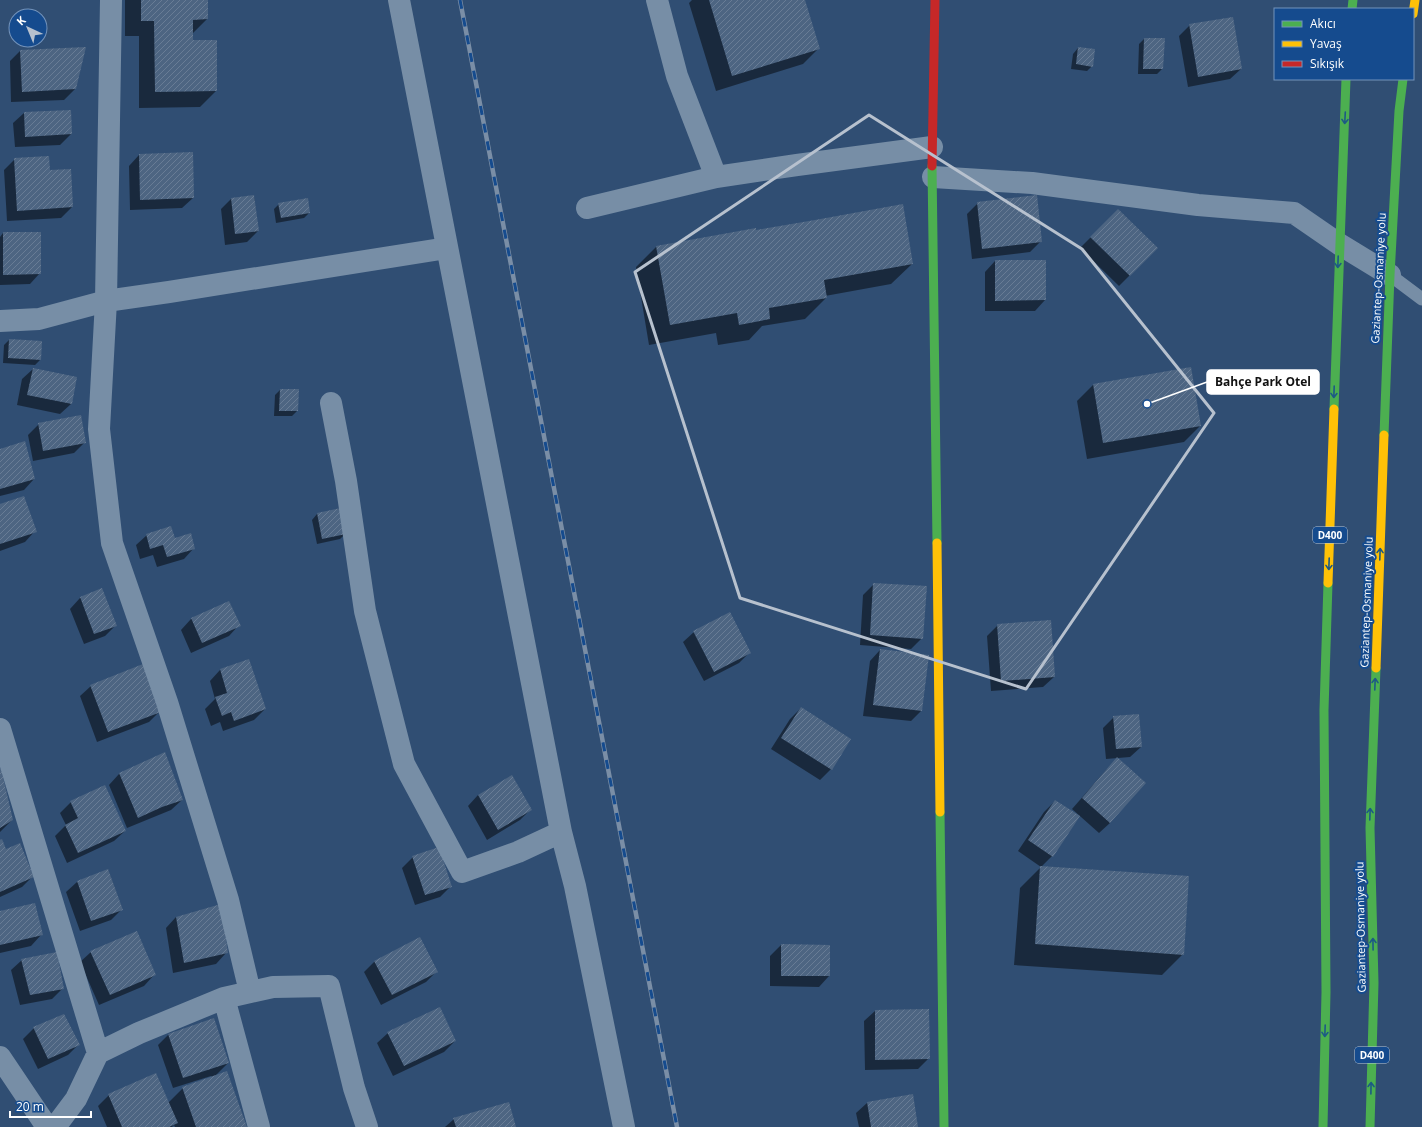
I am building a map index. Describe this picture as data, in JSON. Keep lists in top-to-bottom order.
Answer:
{
  "streets": {
    "main road": ["Gaziantep-Osmaniye yolu", "D400"]
  },
  "places": ["Bahçe Park Otel"],
  "legend": ["Akıcı", "Yavaş", "Sıkışık"],
  "scale_bar": "20 m",
  "north": "top left"
}
